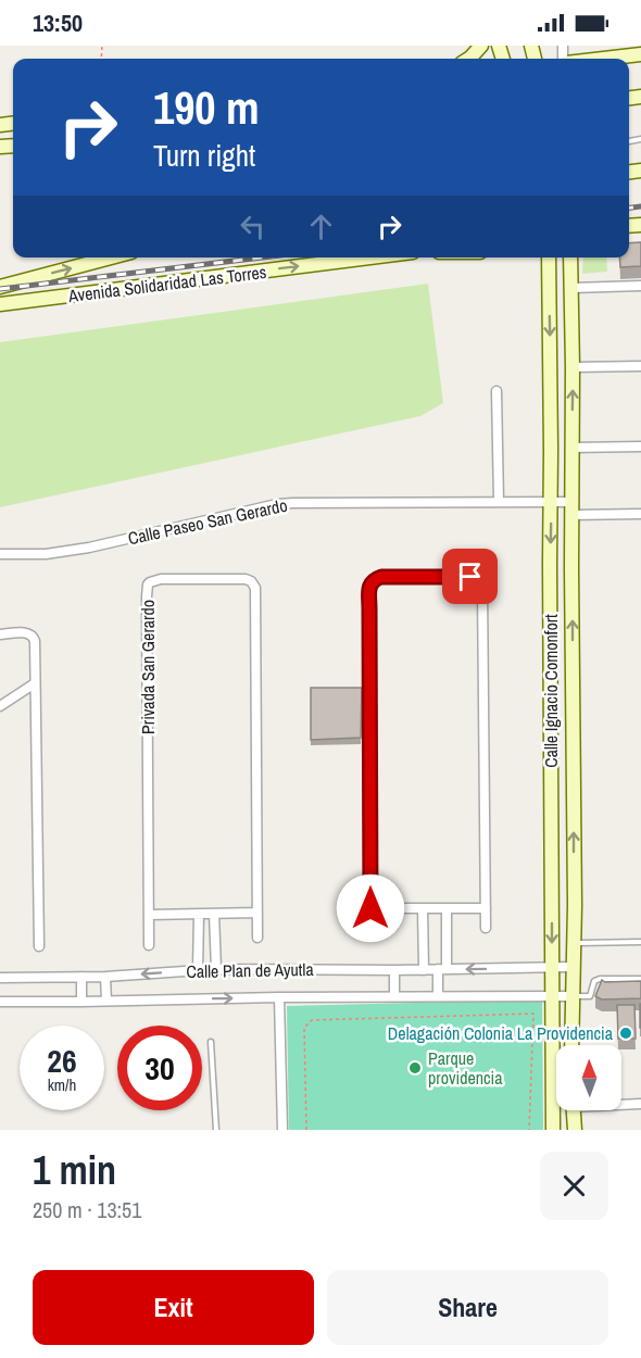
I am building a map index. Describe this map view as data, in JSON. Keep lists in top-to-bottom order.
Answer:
{
  "streets": {
    "main road": ["Avenida Solidaridad Las Torres", "Calle Ignacio Comonfort"],
    "street": ["Calle Paseo San Gerardo", "Privada San Gerardo", "Calle Plan de Ayutla"]
  },
  "crossings": [
    ["Calle Paseo San Gerardo", "Calle Ignacio Comonfort"],
    ["Calle Ignacio Comonfort", "Calle Plan de Ayutla"]
  ],
  "one_way": ["Avenida Solidaridad Las Torres"],
  "places": ["Delagación Colonia La Providencia", "Parque providencia"],
  "north": "top",
  "page": {
    "status": "13:50",
    "turn": ["190 m", "Turn right"],
    "speed": "26 km/h",
    "limit": "30",
    "heading": ["1 min", "250 m · 13:51"],
    "buttons": ["Exit", "Share"]
  }
}
